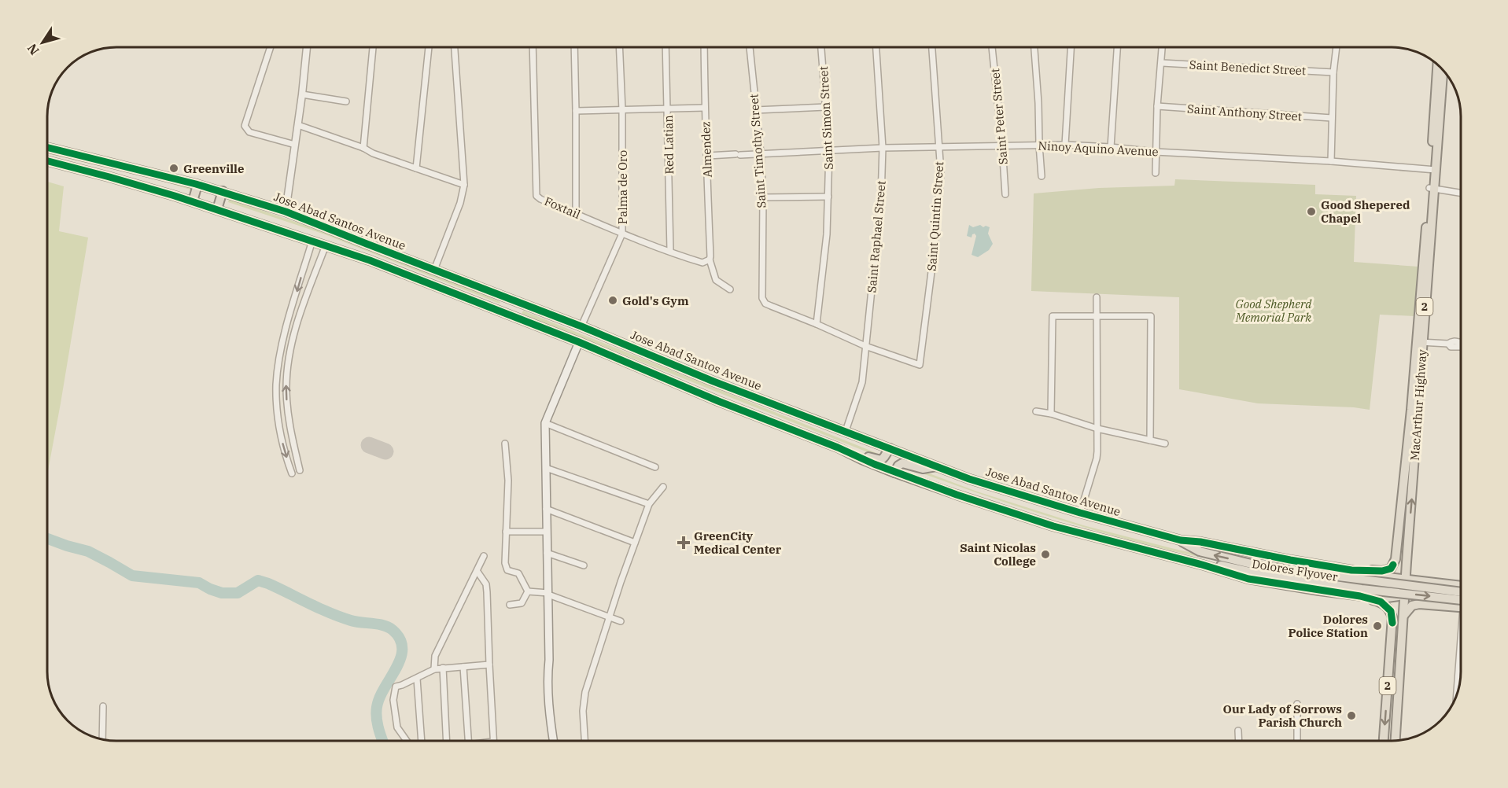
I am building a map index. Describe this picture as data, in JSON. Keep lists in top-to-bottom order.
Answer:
{
  "streets": {
    "highway": [
      "Jose Abad Santos Avenue",
      "2",
      "MacArthur Highway",
      "Dolores Flyover"
    ],
    "street": [
      "Saint Benedict Street",
      "Saint Anthony Street",
      "Saint Peter Street",
      "Saint Simon Street",
      "Red Latian",
      "Ninoy Aquino Avenue",
      "Almendez",
      "Saint Timothy Street",
      "Palma de Oro",
      "Foxtail",
      "Saint Quintin Street",
      "Saint Raphael Street"
    ]
  },
  "crossings": [
    ["Saint Peter Street", "Ninoy Aquino Avenue"],
    ["Saint Simon Street", "Ninoy Aquino Avenue"],
    ["Saint Simon Street", "Saint Timothy Street"],
    ["Red Latian", "Foxtail"],
    ["Ninoy Aquino Avenue", "Almendez"],
    ["Ninoy Aquino Avenue", "Saint Timothy Street"],
    ["Ninoy Aquino Avenue", "Saint Quintin Street"],
    ["Ninoy Aquino Avenue", "Saint Raphael Street"],
    ["Ninoy Aquino Avenue", "MacArthur Highway"],
    ["Almendez", "Foxtail"],
    ["Palma de Oro", "Foxtail"],
    ["Palma de Oro", "Jose Abad Santos Avenue"],
    ["Saint Quintin Street", "Saint Raphael Street"],
    ["Jose Abad Santos Avenue", "Saint Raphael Street"],
    ["Jose Abad Santos Avenue", "MacArthur Highway"],
    ["Jose Abad Santos Avenue", "Dolores Flyover"]
  ],
  "parks": ["Good Shepherd Memorial Park"],
  "places": {
    "other": [
      "Greenville",
      "Good Shepered Chapel",
      "Gold's Gym",
      "Saint Nicolas College",
      "Dolores Police Station",
      "Our Lady of Sorrows Parish Church"
    ],
    "health": ["GreenCity Medical Center"]
  },
  "north": "bottom left"
}
